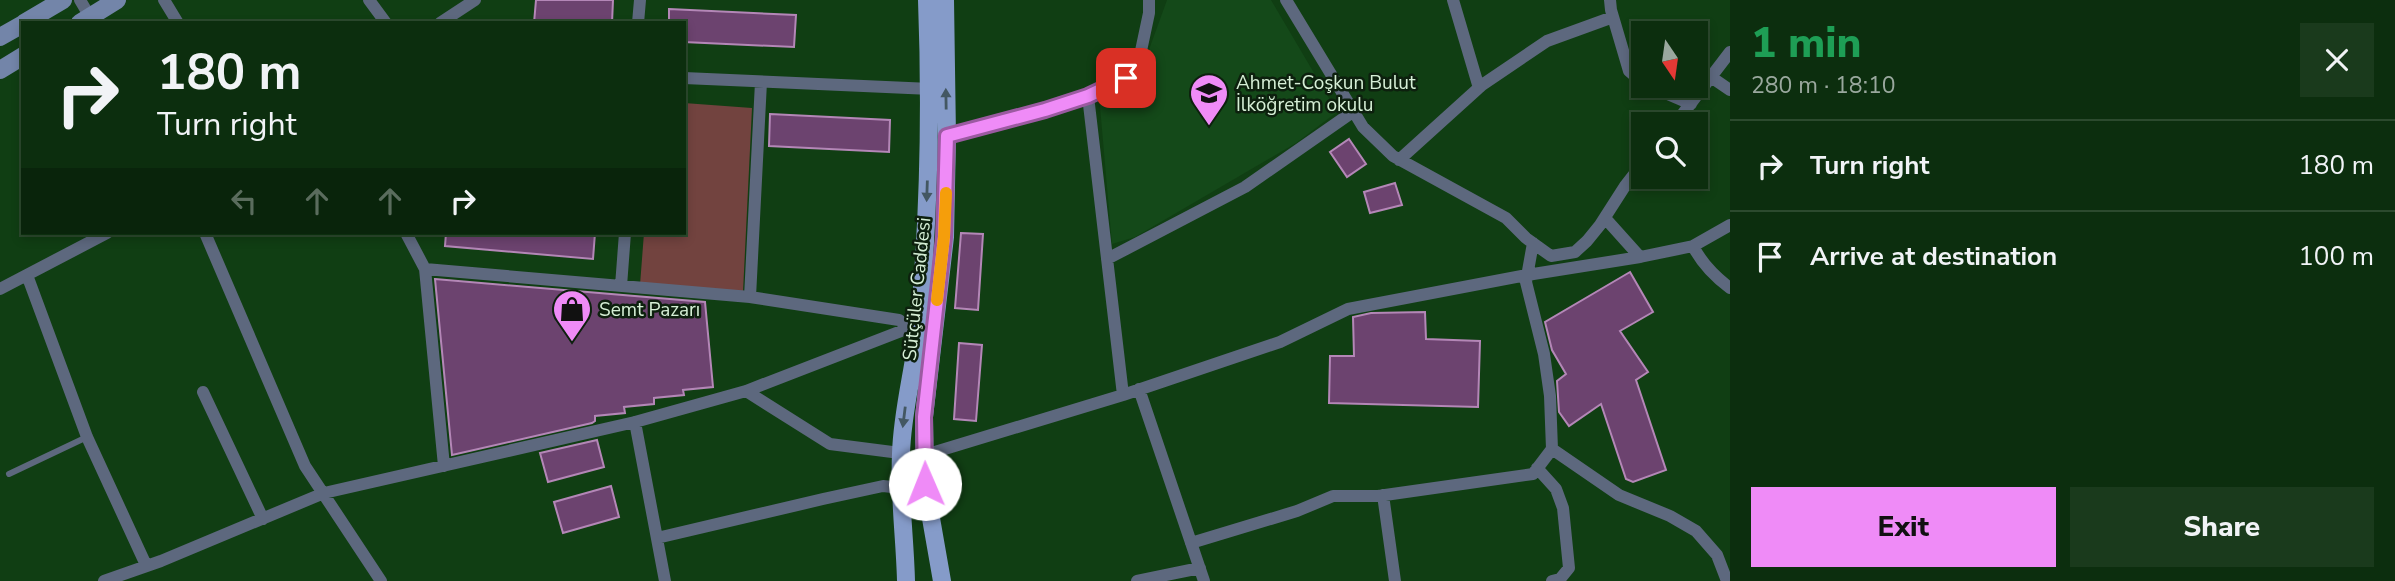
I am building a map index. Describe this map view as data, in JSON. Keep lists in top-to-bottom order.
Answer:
{
  "streets": {
    "main road": ["Sütçüler Caddesi"]
  },
  "places": {
    "school or university": ["Ahmet-Coşkun Bulut İlköğretim okulu"],
    "shop": ["Semt Pazarı"]
  },
  "north": "bottom",
  "page": {
    "heading": ["1 min", "280 m · 18:10"],
    "turn": ["180 m", "Turn right"],
    "list": [
      {
        "name": "Turn right",
        "value": "180 m"
      },
      {
        "name": "Arrive at destination",
        "value": "100 m"
      }
    ],
    "buttons": ["Exit", "Share"]
  }
}
